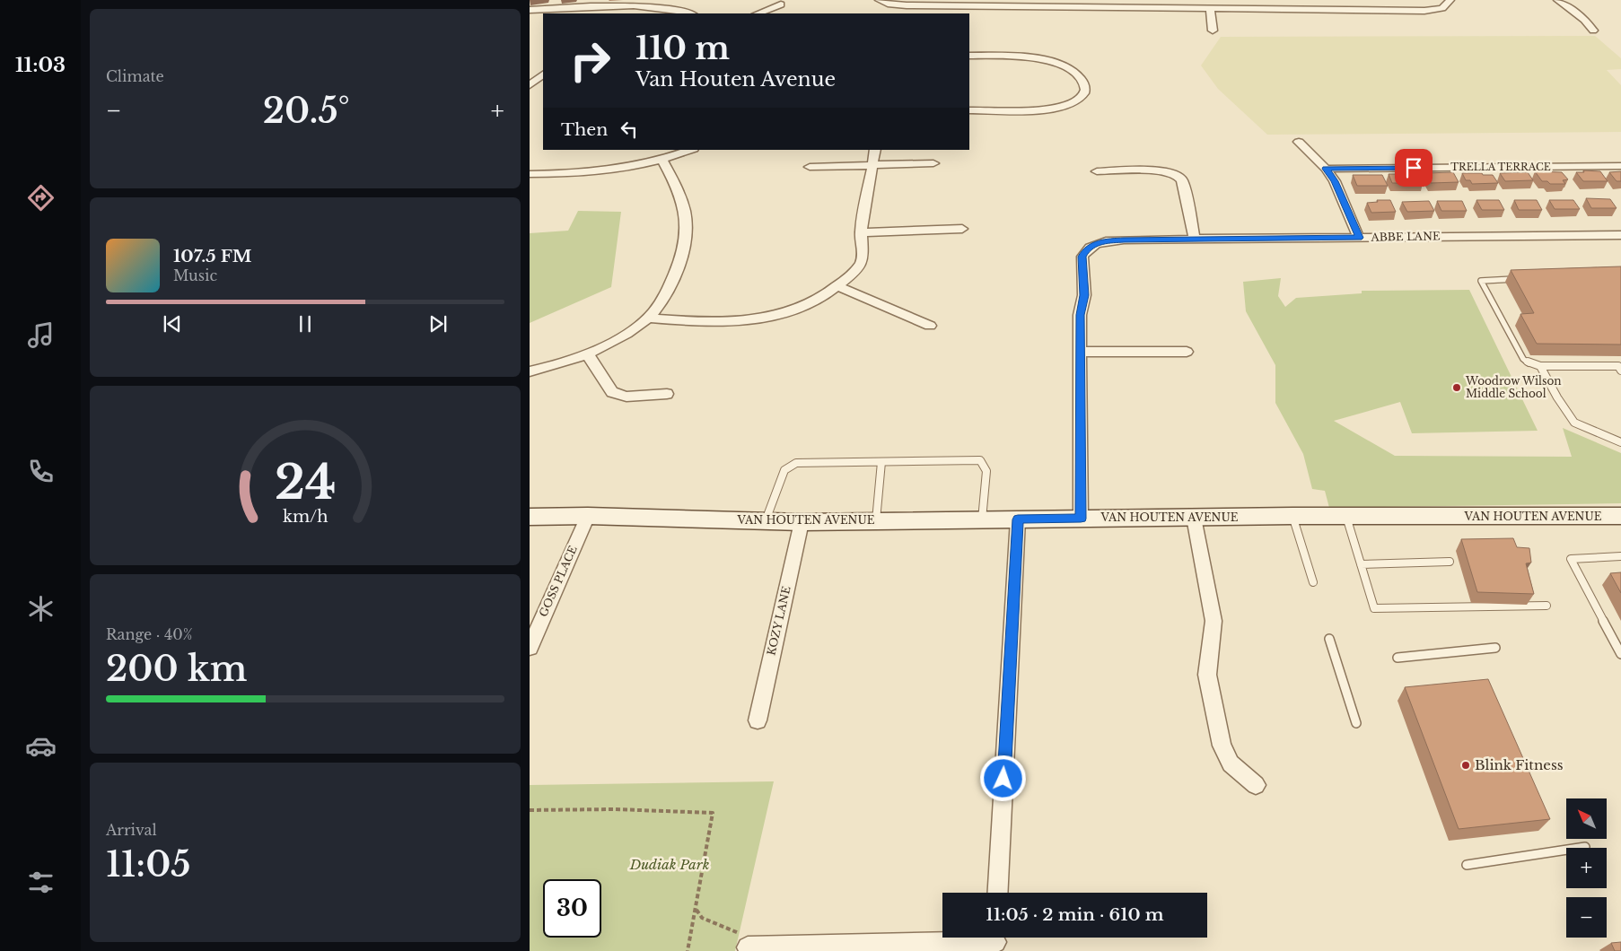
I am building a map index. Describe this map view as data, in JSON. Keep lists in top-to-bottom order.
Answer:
{
  "streets": {
    "main road": ["VAN HOUTEN AVENUE"],
    "street": [
      "TRELLA TERRACE",
      "ABBE LANE",
      "GOSS PLACE",
      "KOZY LANE"
    ]
  },
  "crossings": [
    ["ABBE LANE", "VAN HOUTEN AVENUE"],
    ["VAN HOUTEN AVENUE", "GOSS PLACE"],
    ["VAN HOUTEN AVENUE", "KOZY LANE"]
  ],
  "parks": ["Dudiak Park"],
  "places": ["Woodrow Wilson Middle School", "Blink Fitness"],
  "north": "top left",
  "page": {
    "tabs": "11:03",
    "tile": [
      "Climate",
      ["Range · 40%", "200 km"],
      ["Arrival", "11:05"]
    ],
    "turn": ["110 m", "Van Houten Avenue"],
    "heat": ["−", "20.5°", "+"],
    "then": "Then",
    "song": ["107.5 FM", "Music"],
    "map_buttons": ["+", "−"],
    "limit": "30",
    "trip": "11:05 · 2 min · 610 m",
    "gauge": ["24", "km/h"]
  }
}
